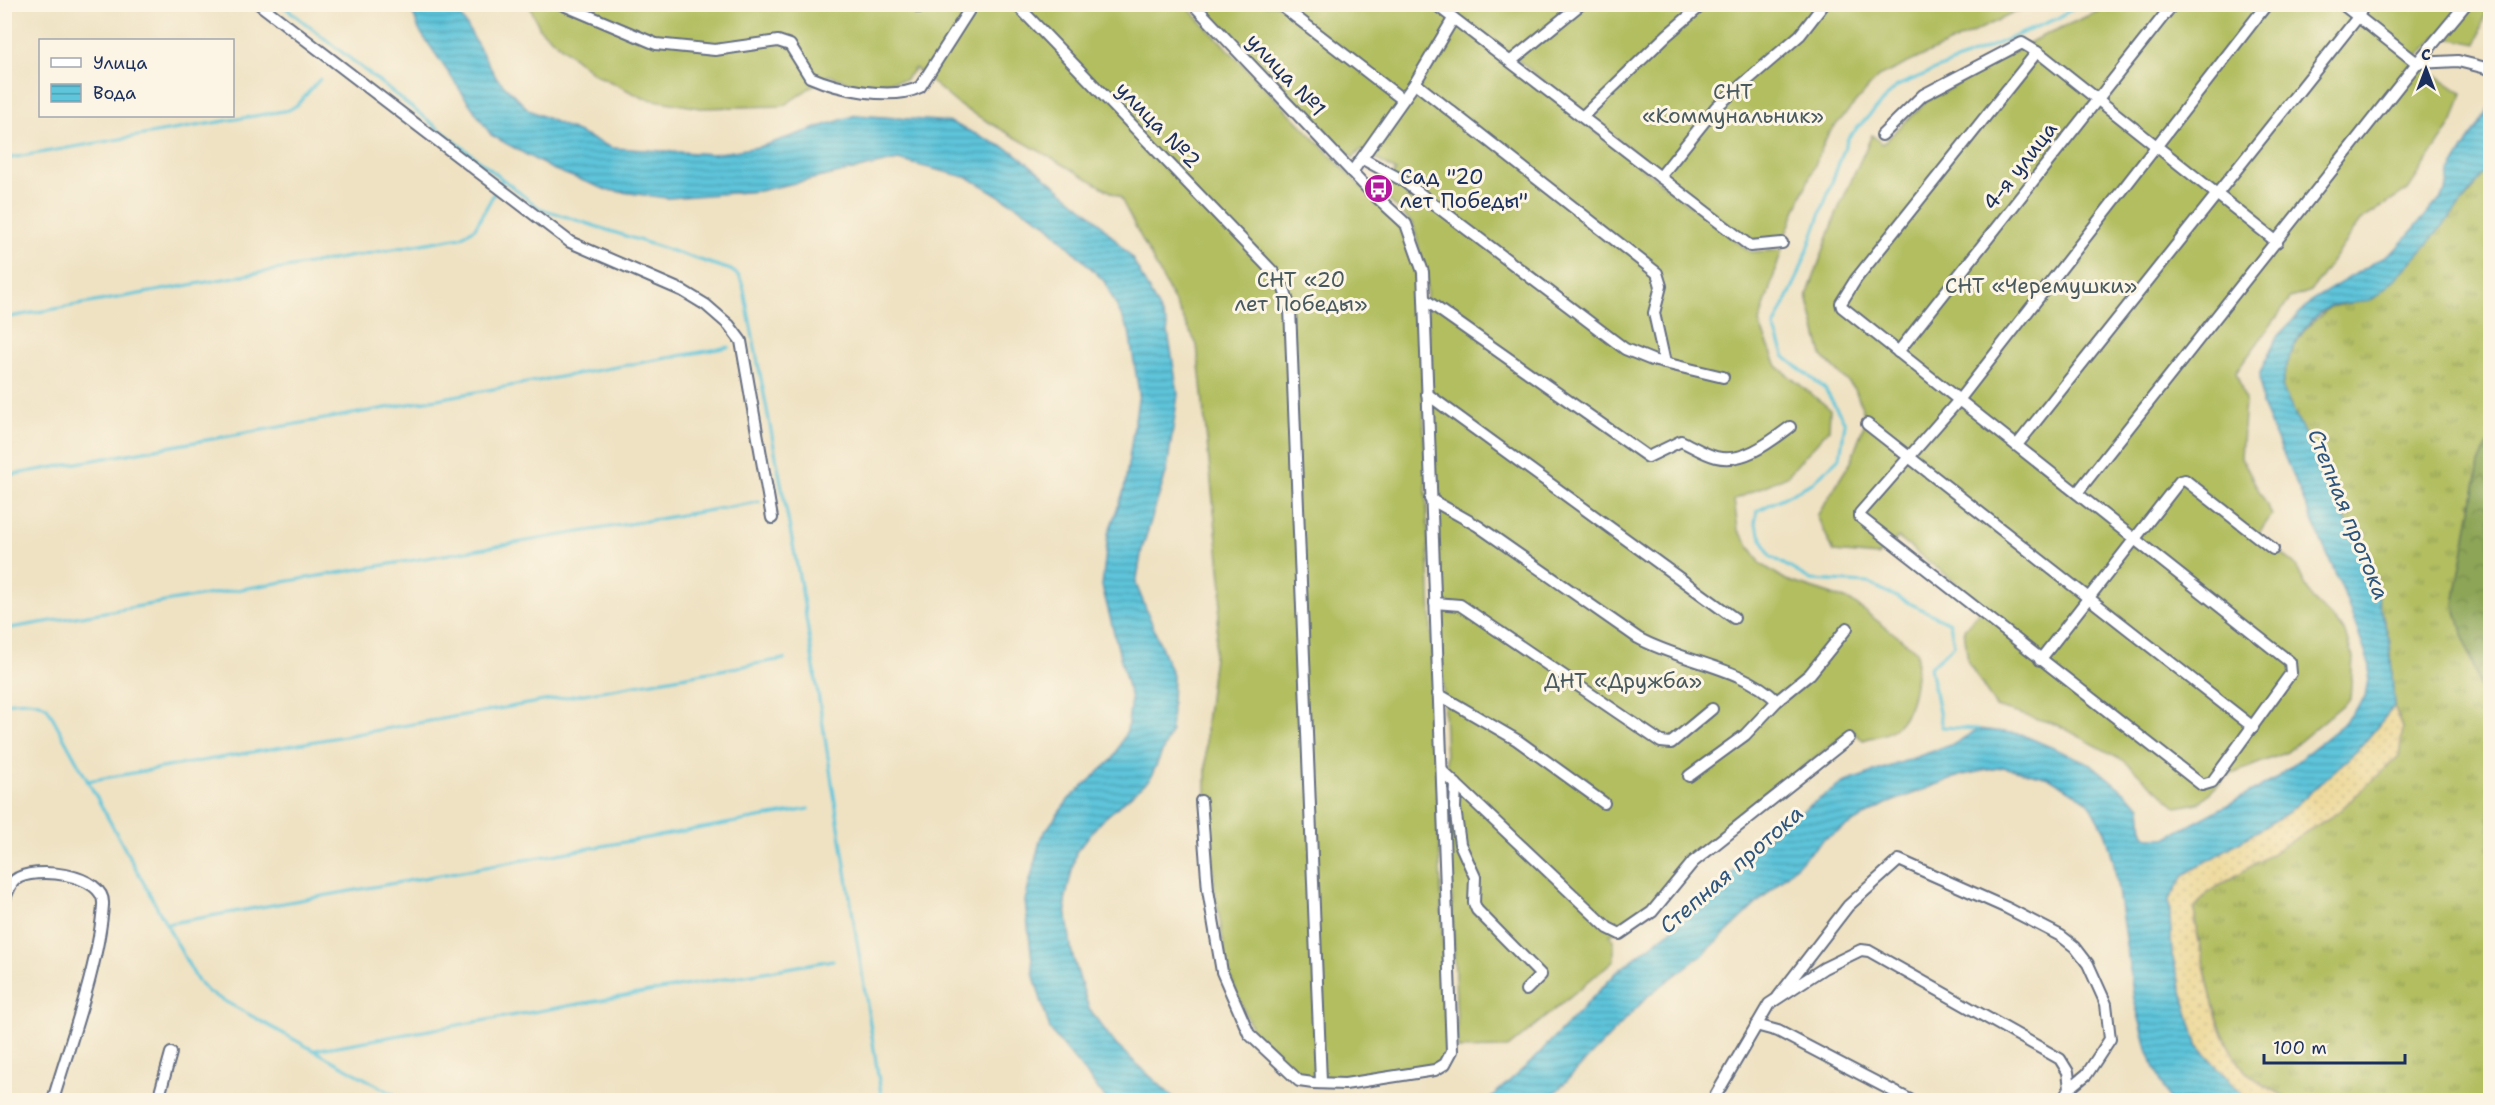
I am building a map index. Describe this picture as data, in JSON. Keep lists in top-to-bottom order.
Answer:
{
  "streets": {
    "street": ["улица №1", "улица №2", "4-я улица"]
  },
  "crossings": [
    ["улица №1", "улица №2"]
  ],
  "water": ["Степная протока"],
  "parks": [
    "СНТ «Коммунальник»",
    "СНТ «20 лет Победы»",
    "СНТ «Черемушки»",
    "ДНТ «Дружба»"
  ],
  "places": {
    "bus stop": ["Сад \"20 лет Победы\""]
  },
  "legend": ["Улица", "Вода"],
  "scale_bar": "100 m",
  "north": "top"
}
